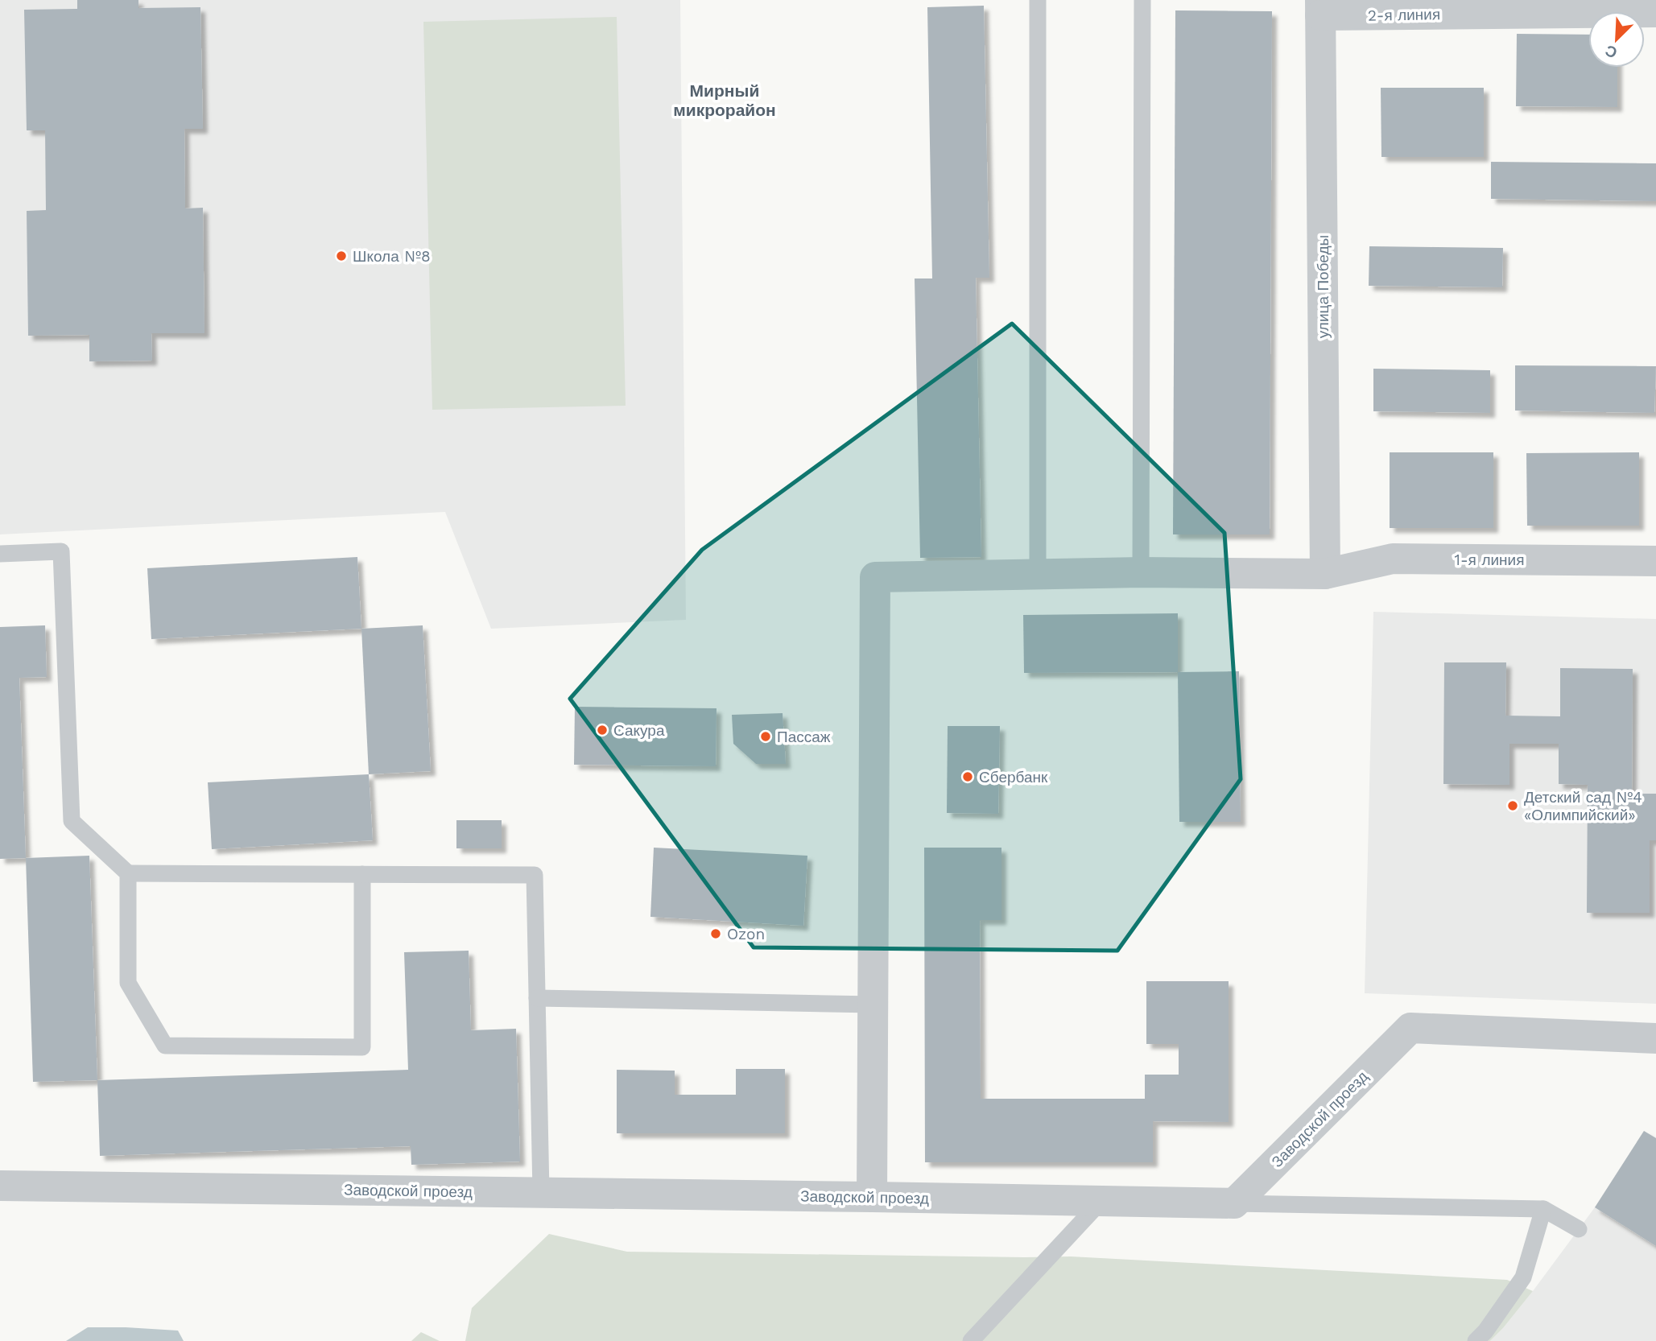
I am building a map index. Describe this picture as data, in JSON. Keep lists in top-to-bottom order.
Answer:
{
  "streets": {
    "street": [
      "2-я линия",
      "улица Победы",
      "1-я линия",
      "Заводской проезд"
    ]
  },
  "crossings": [
    ["2-я линия", "улица Победы"],
    ["улица Победы", "1-я линия"]
  ],
  "districts": ["Мирный микрорайон"],
  "places": [
    "Школа №8",
    "Сакура",
    "Пассаж",
    "Сбербанк",
    "Детский сад №4 «Олимпийский»",
    "Ozon"
  ],
  "north": "bottom left"
}
